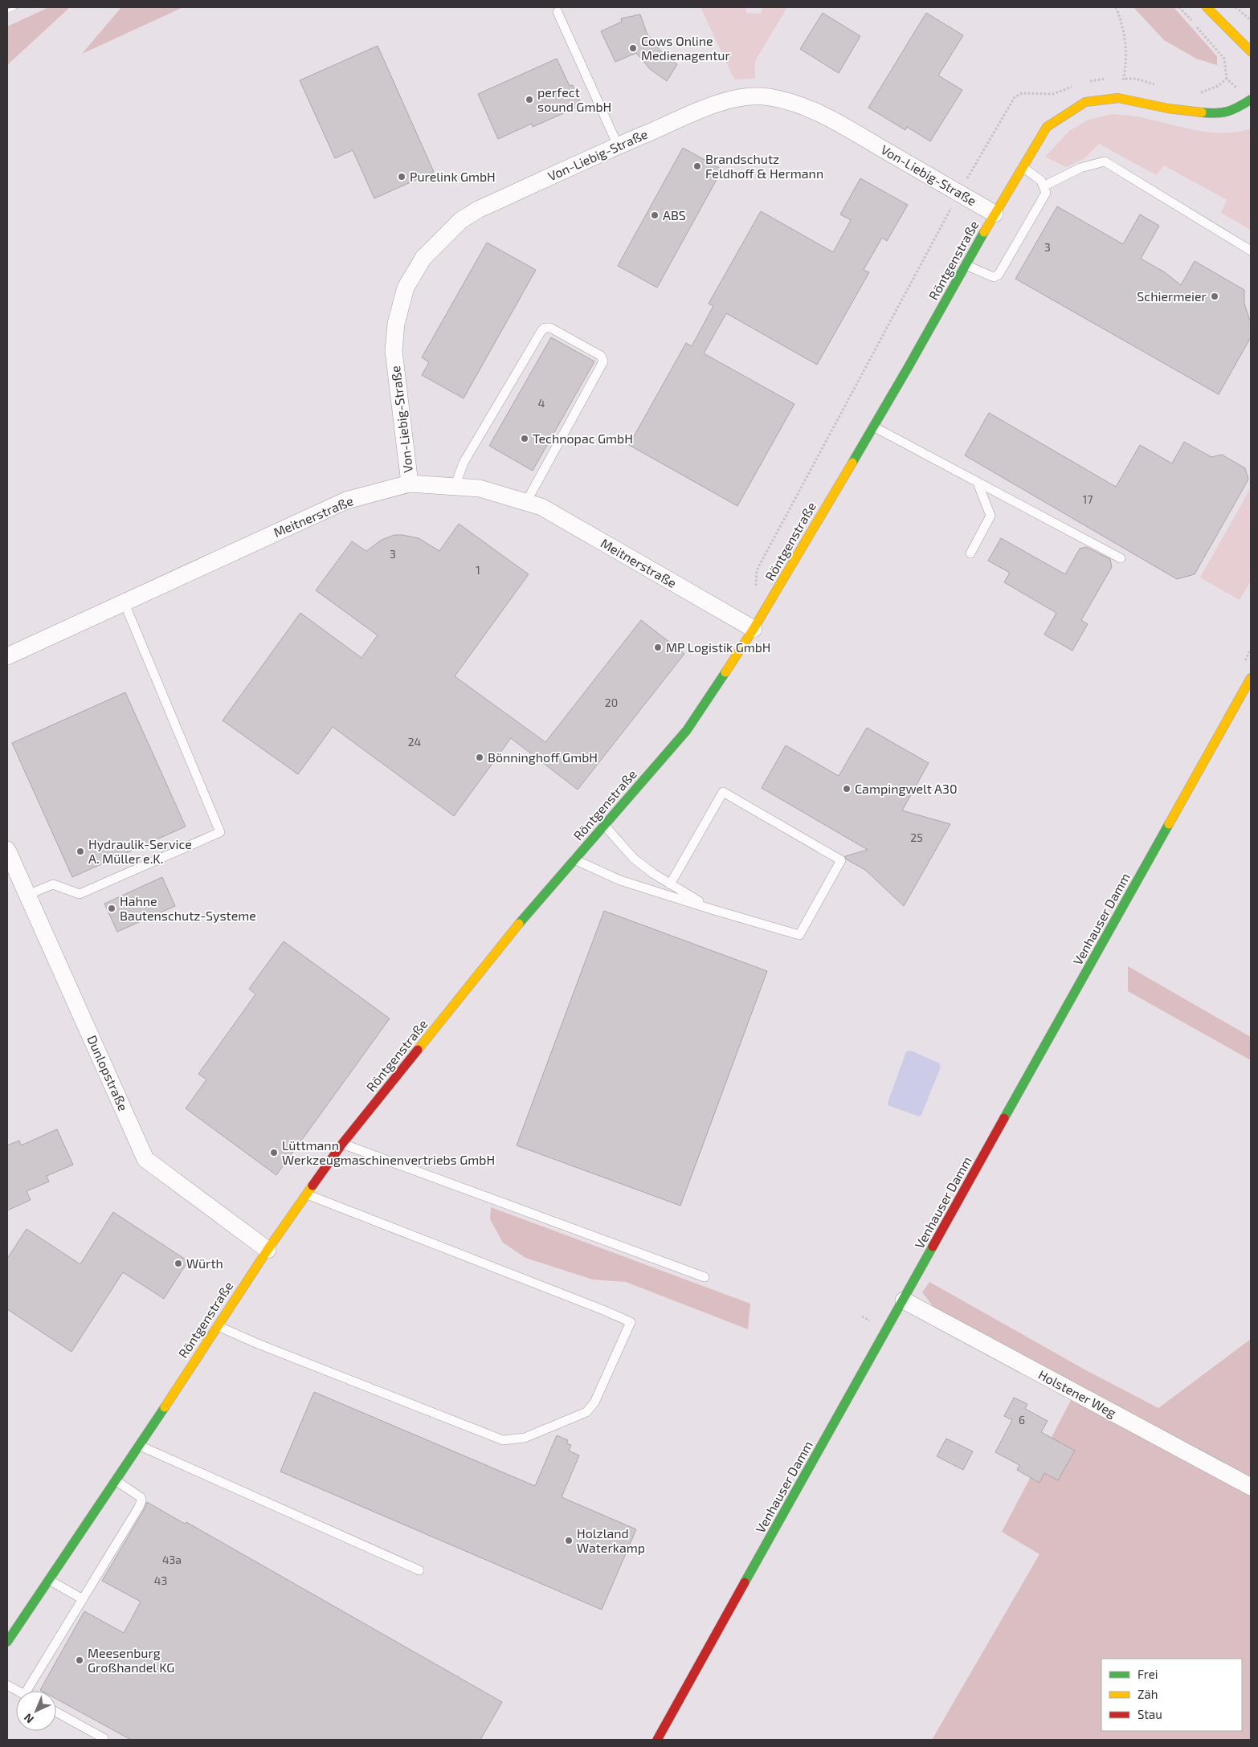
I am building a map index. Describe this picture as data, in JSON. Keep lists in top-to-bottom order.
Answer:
{
  "streets": {
    "street": [
      "Von-Liebig-Straße",
      "Röntgenstraße",
      "Meitnerstraße",
      "Venhauser Damm",
      "Dunlopstraße",
      "Holstener Weg"
    ]
  },
  "crossings": [
    ["Von-Liebig-Straße", "Röntgenstraße"],
    ["Von-Liebig-Straße", "Meitnerstraße"],
    ["Röntgenstraße", "Meitnerstraße"],
    ["Röntgenstraße", "Dunlopstraße"],
    ["Venhauser Damm", "Holstener Weg"]
  ],
  "places": [
    "Cows Online Medienagentur",
    "perfect sound GmbH",
    "Brandschutz Feldhoff & Hermann",
    "Purelink GmbH",
    "ABS",
    "Schiermeier",
    "Technopac GmbH",
    "MP Logistik GmbH",
    "Bönninghoff GmbH",
    "Campingwelt A30",
    "Hydraulik-Service A. Müller e.K.",
    "Hahne Bautenschutz-Systeme",
    "Lüttmann Werkzeugmaschinenvertriebs GmbH",
    "Würth",
    "Holzland Waterkamp",
    "Meesenburg Großhandel KG"
  ],
  "house_numbers": [
    "3",
    "4",
    "17",
    "3",
    "1",
    "20",
    "24",
    "25",
    "6",
    "43a",
    "43"
  ],
  "legend": ["Frei", "Zäh", "Stau"],
  "north": "bottom left"
}
